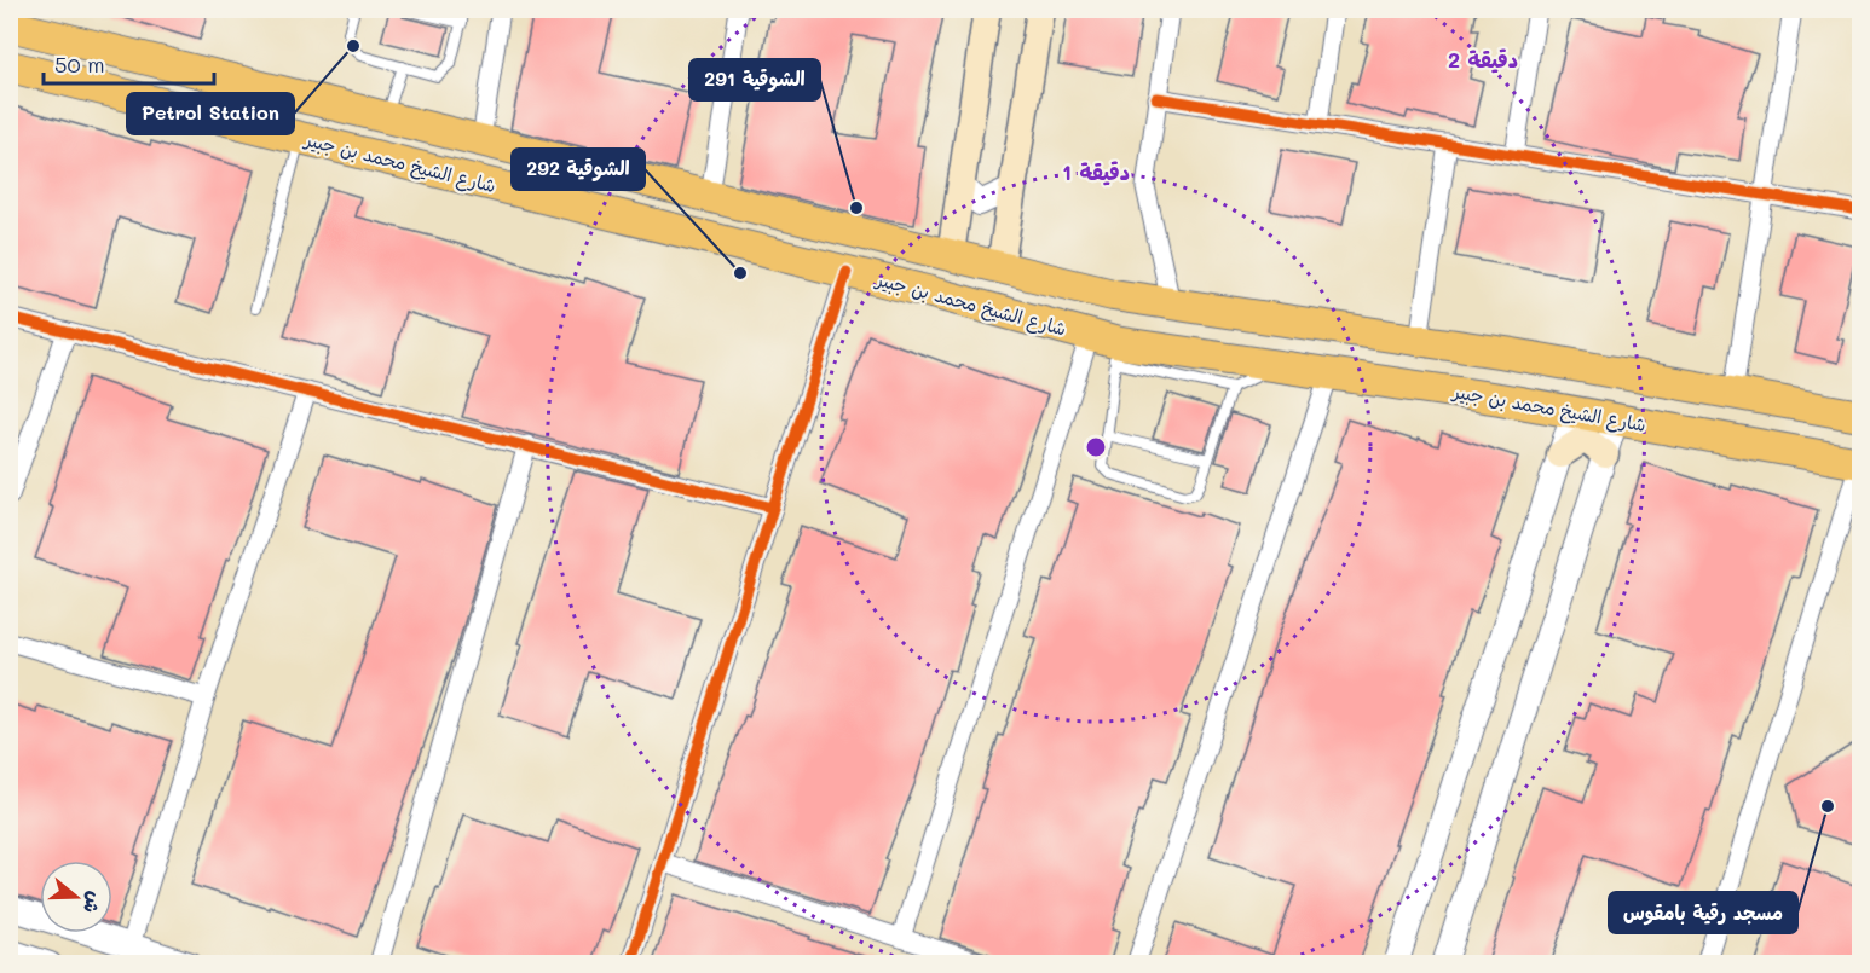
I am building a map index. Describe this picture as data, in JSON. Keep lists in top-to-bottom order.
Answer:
{
  "streets": {
    "main road": ["شارع الشيخ محمد بن جبير"]
  },
  "places": [
    "Petrol Station",
    "الشوقية 291",
    "الشوقية 292",
    "مسجد رقية بامقوس"
  ],
  "scale_bar": "50 m",
  "north": "right",
  "rings": ["2 دقيقة", "1 دقيقة"]
}
